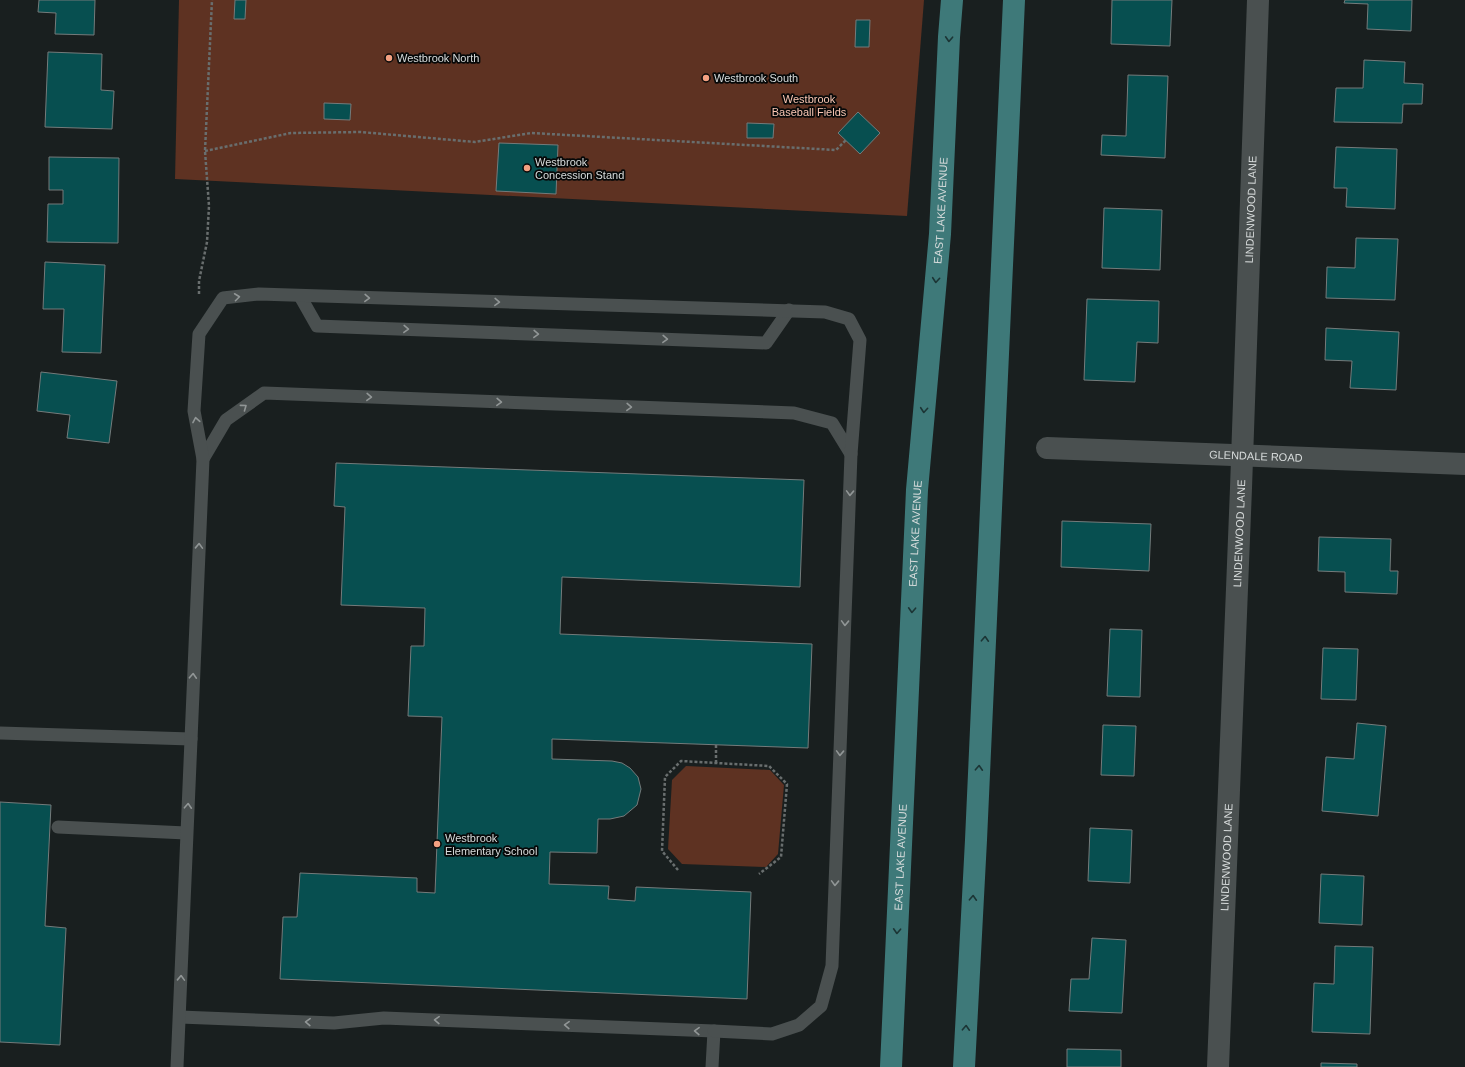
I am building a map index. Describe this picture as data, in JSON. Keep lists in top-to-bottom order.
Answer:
{
  "streets": {
    "main road": ["EAST LAKE AVENUE"],
    "street": ["LINDENWOOD LANE", "GLENDALE ROAD"]
  },
  "crossings": [
    ["LINDENWOOD LANE", "GLENDALE ROAD"]
  ],
  "parks": ["Westbrook Baseball Fields"],
  "places": [
    "Westbrook North",
    "Westbrook South",
    "Westbrook Concession Stand",
    "Westbrook Elementary School"
  ]
}
